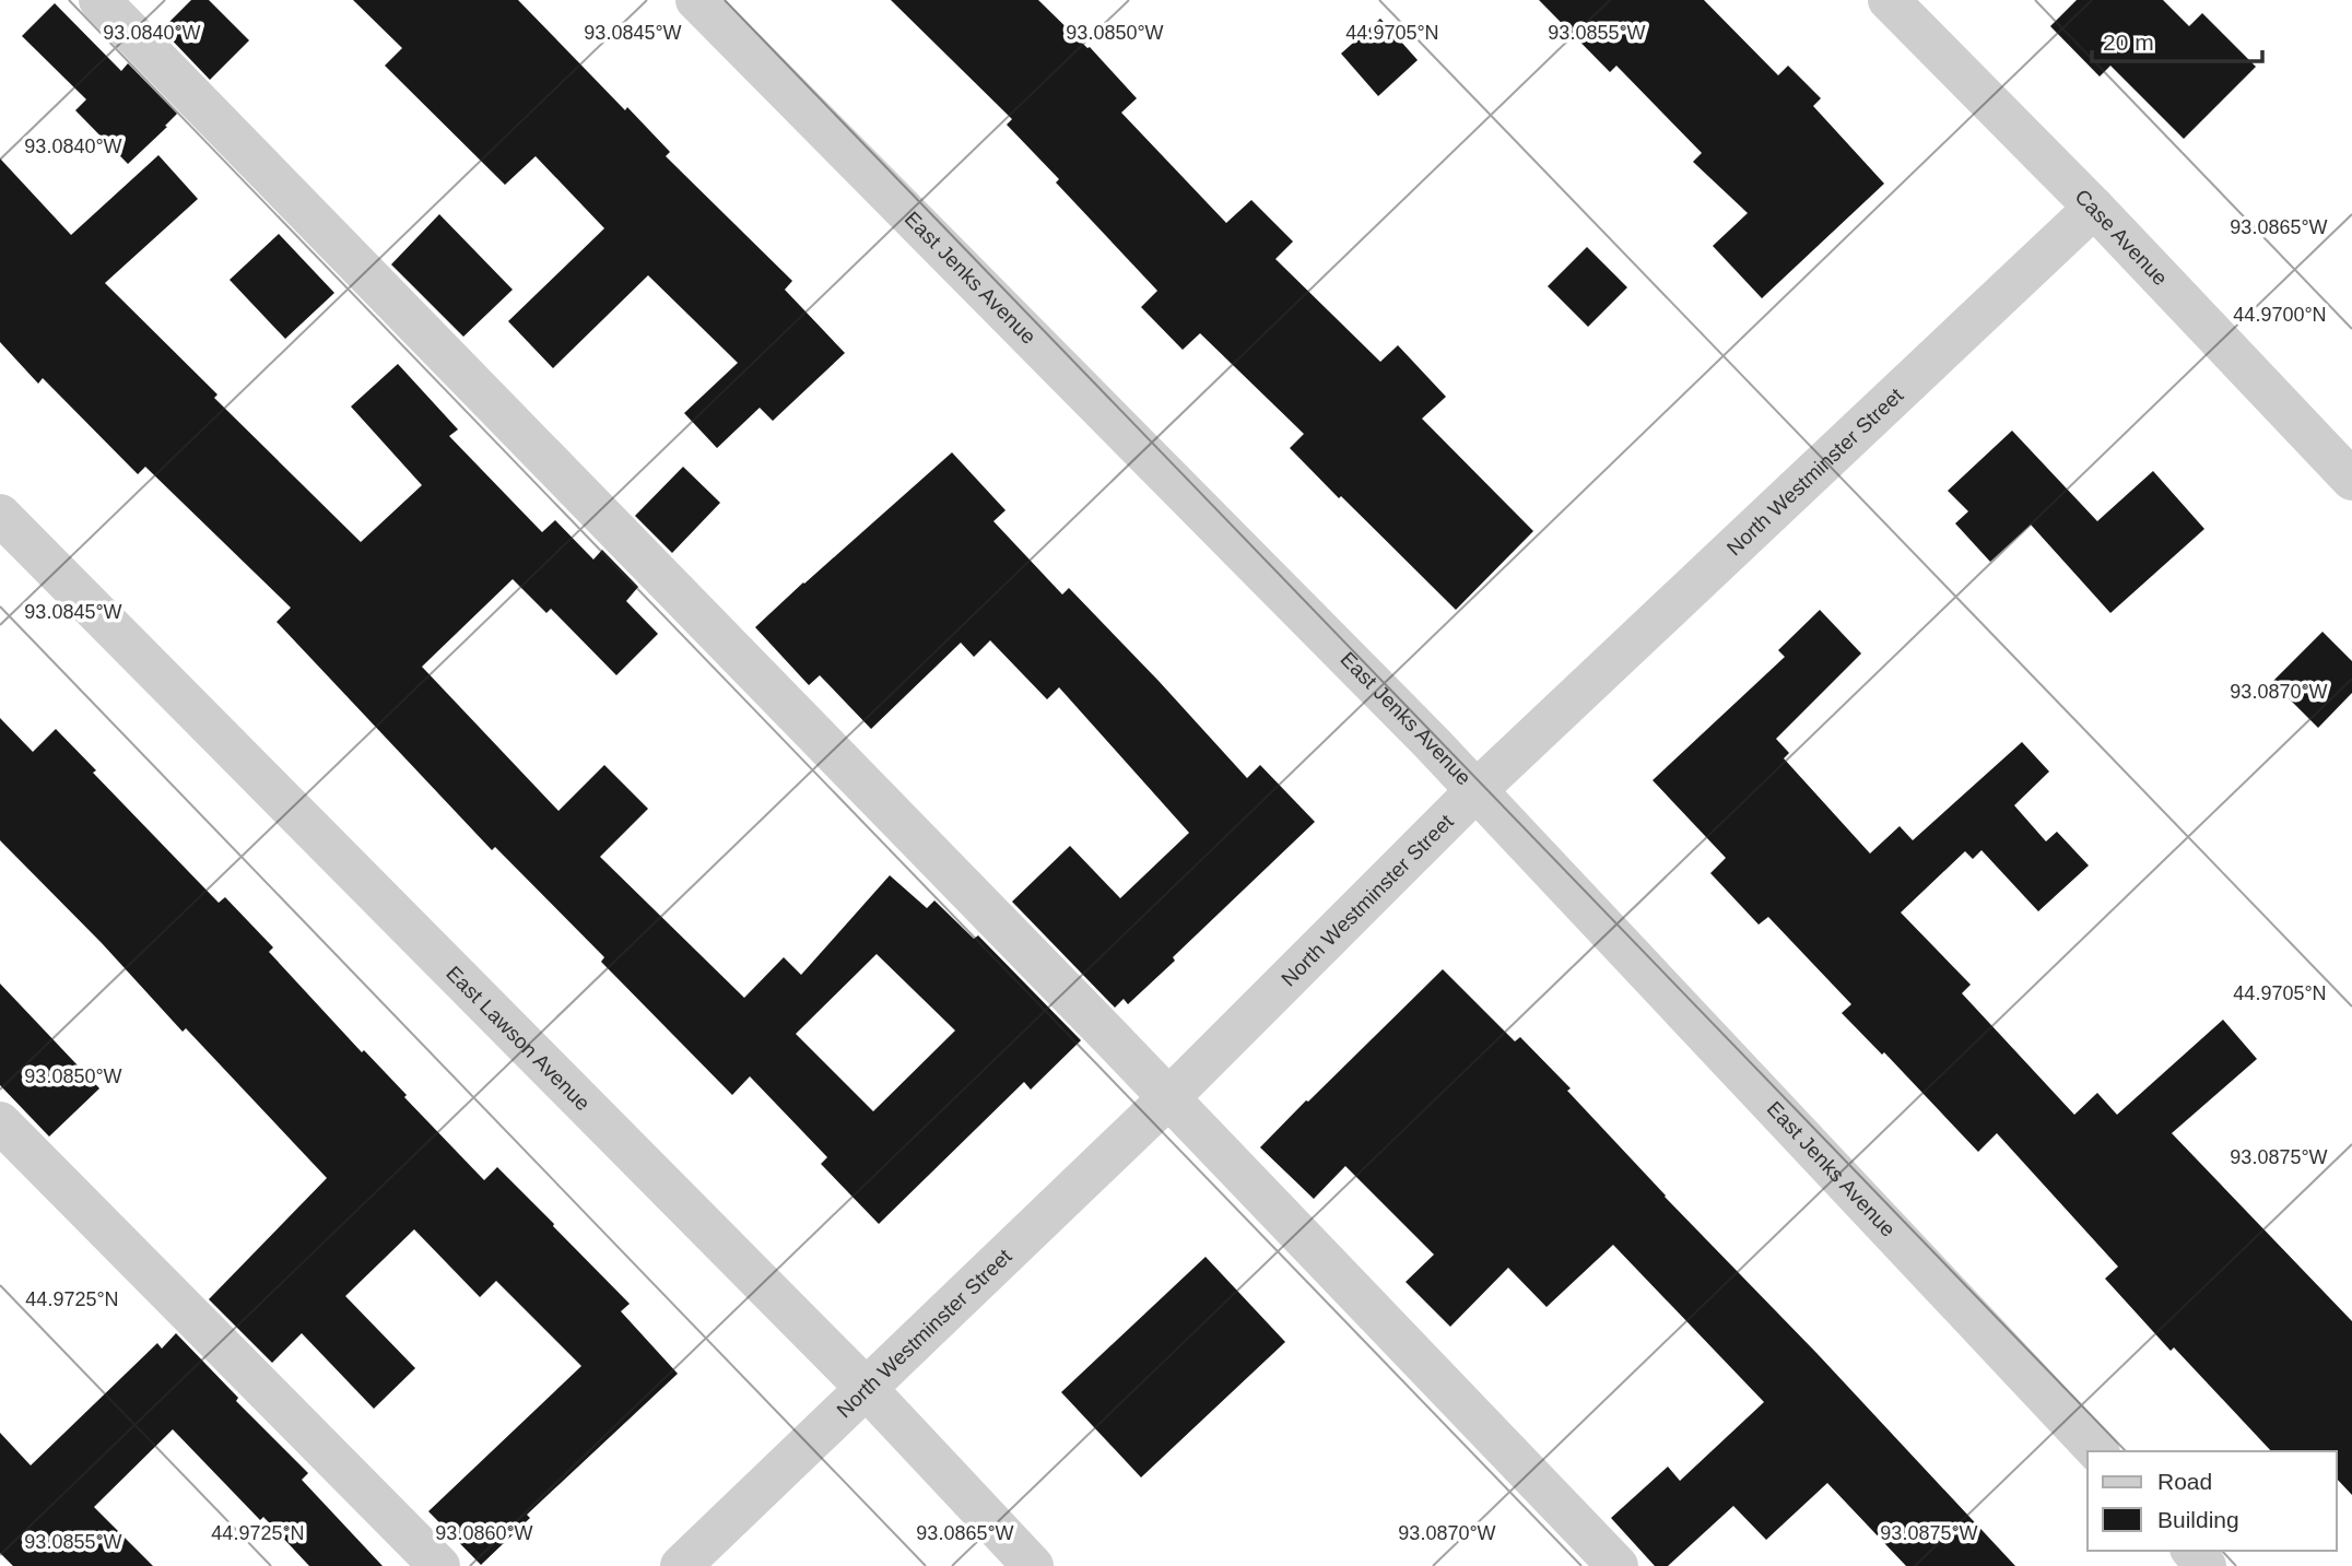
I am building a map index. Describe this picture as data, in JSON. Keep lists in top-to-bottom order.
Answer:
{
  "streets": {
    "street": [
      "Case Avenue",
      "East Jenks Avenue",
      "North Westminster Street",
      "East Lawson Avenue"
    ]
  },
  "crossings": [
    ["Case Avenue", "North Westminster Street"],
    ["East Jenks Avenue", "North Westminster Street"],
    ["North Westminster Street", "East Lawson Avenue"]
  ],
  "legend": ["Road", "Building"],
  "scale_bar": "20 m",
  "coordinates": [
    "93.0840°W",
    "93.0845°W",
    "93.0850°W",
    "93.0855°W",
    "44.9705°N",
    "93.0865°W",
    "44.9700°N",
    "93.0870°W",
    "93.0875°W",
    "44.9725°N",
    "93.0860°W"
  ]
}
